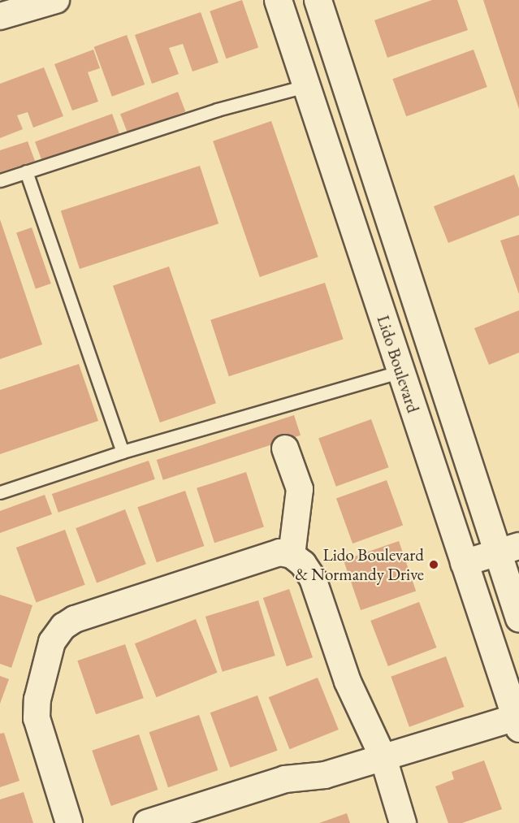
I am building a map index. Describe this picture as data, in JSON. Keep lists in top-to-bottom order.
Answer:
{
  "streets": {
    "street": ["Lido Boulevard"]
  },
  "places": ["Lido Boulevard & Normandy Drive"]
}
